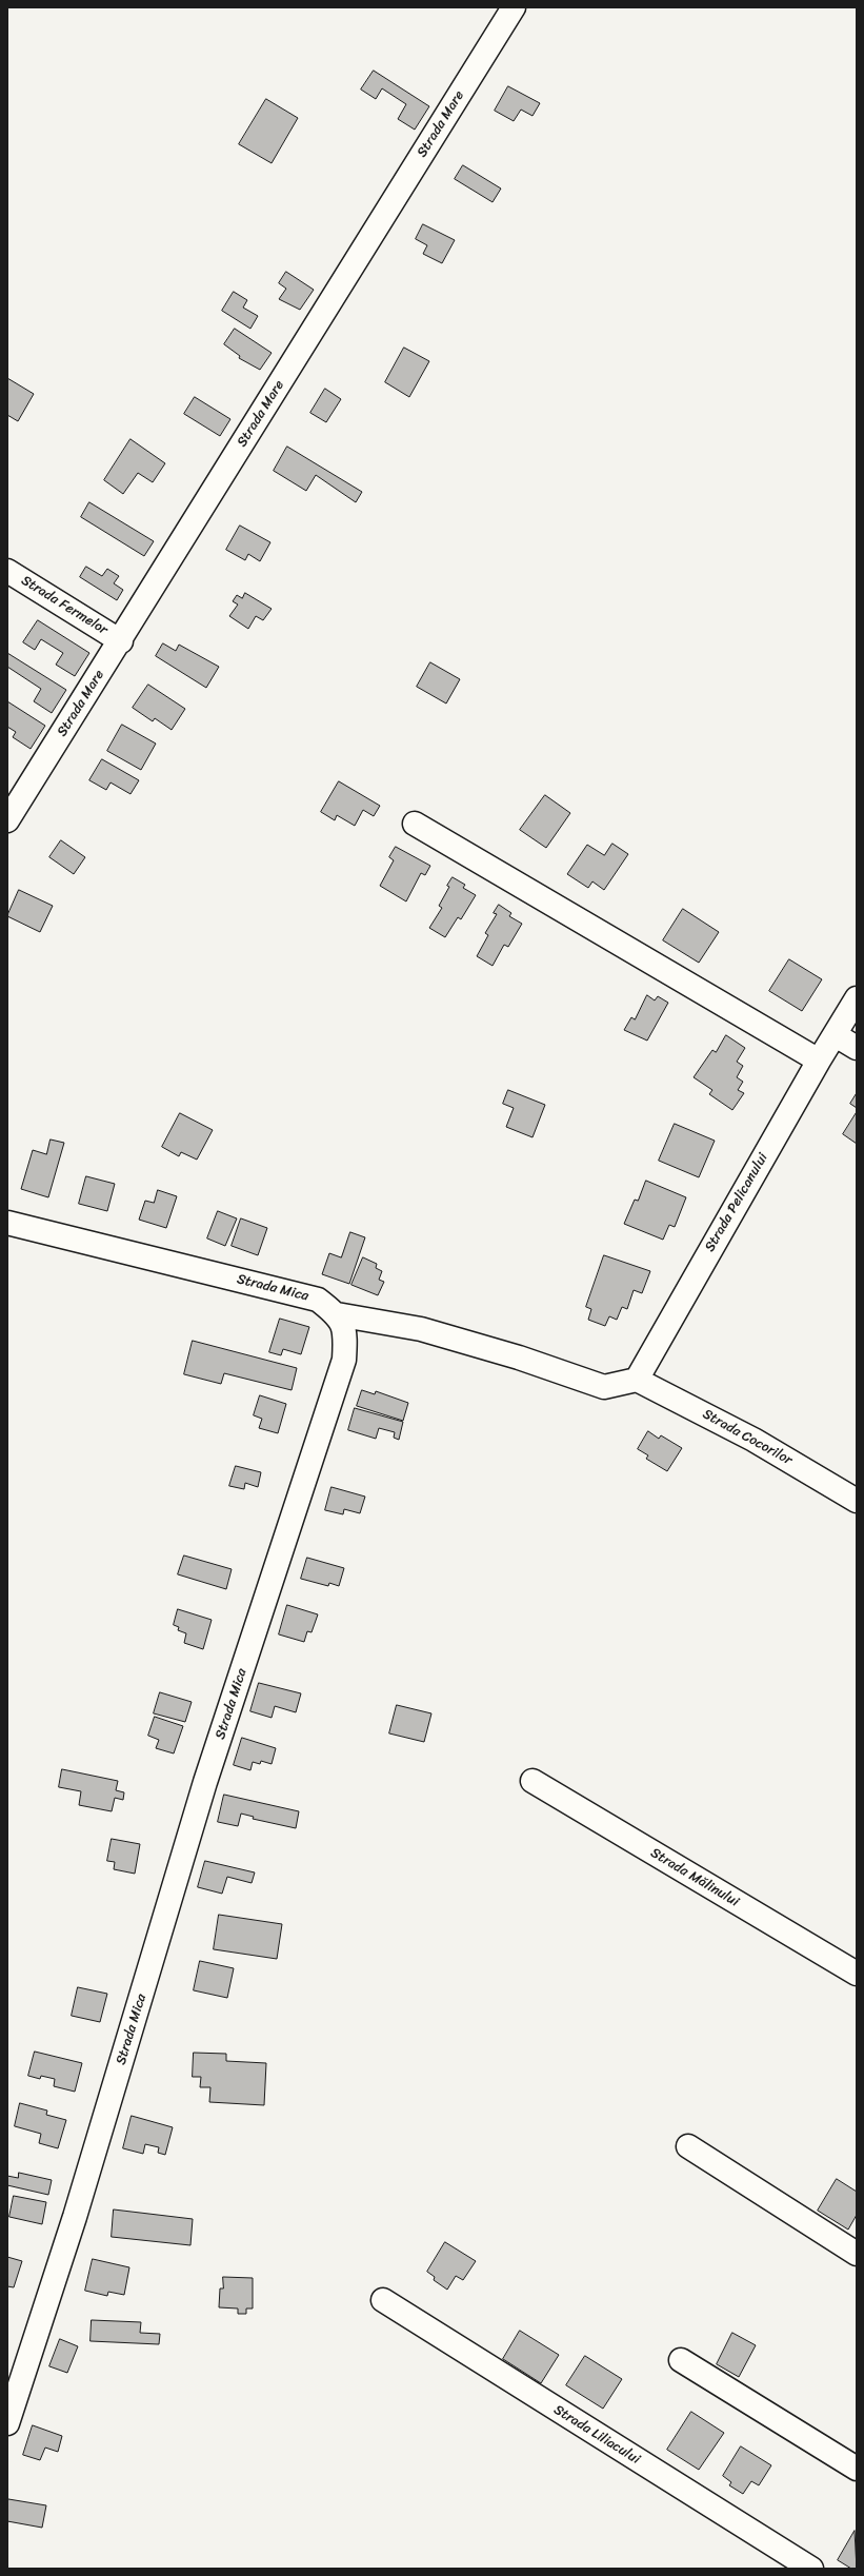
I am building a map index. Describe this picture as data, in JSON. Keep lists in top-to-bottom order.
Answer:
{
  "streets": {
    "street": [
      "Strada Mare",
      "Strada Fermelor",
      "Strada Pelicanului",
      "Strada Mica",
      "Strada Cocorilor",
      "Strada Mălinului",
      "Strada Liliacului"
    ]
  },
  "crossings": [
    ["Strada Mare", "Strada Fermelor"],
    ["Strada Pelicanului", "Strada Cocorilor"]
  ]
}
